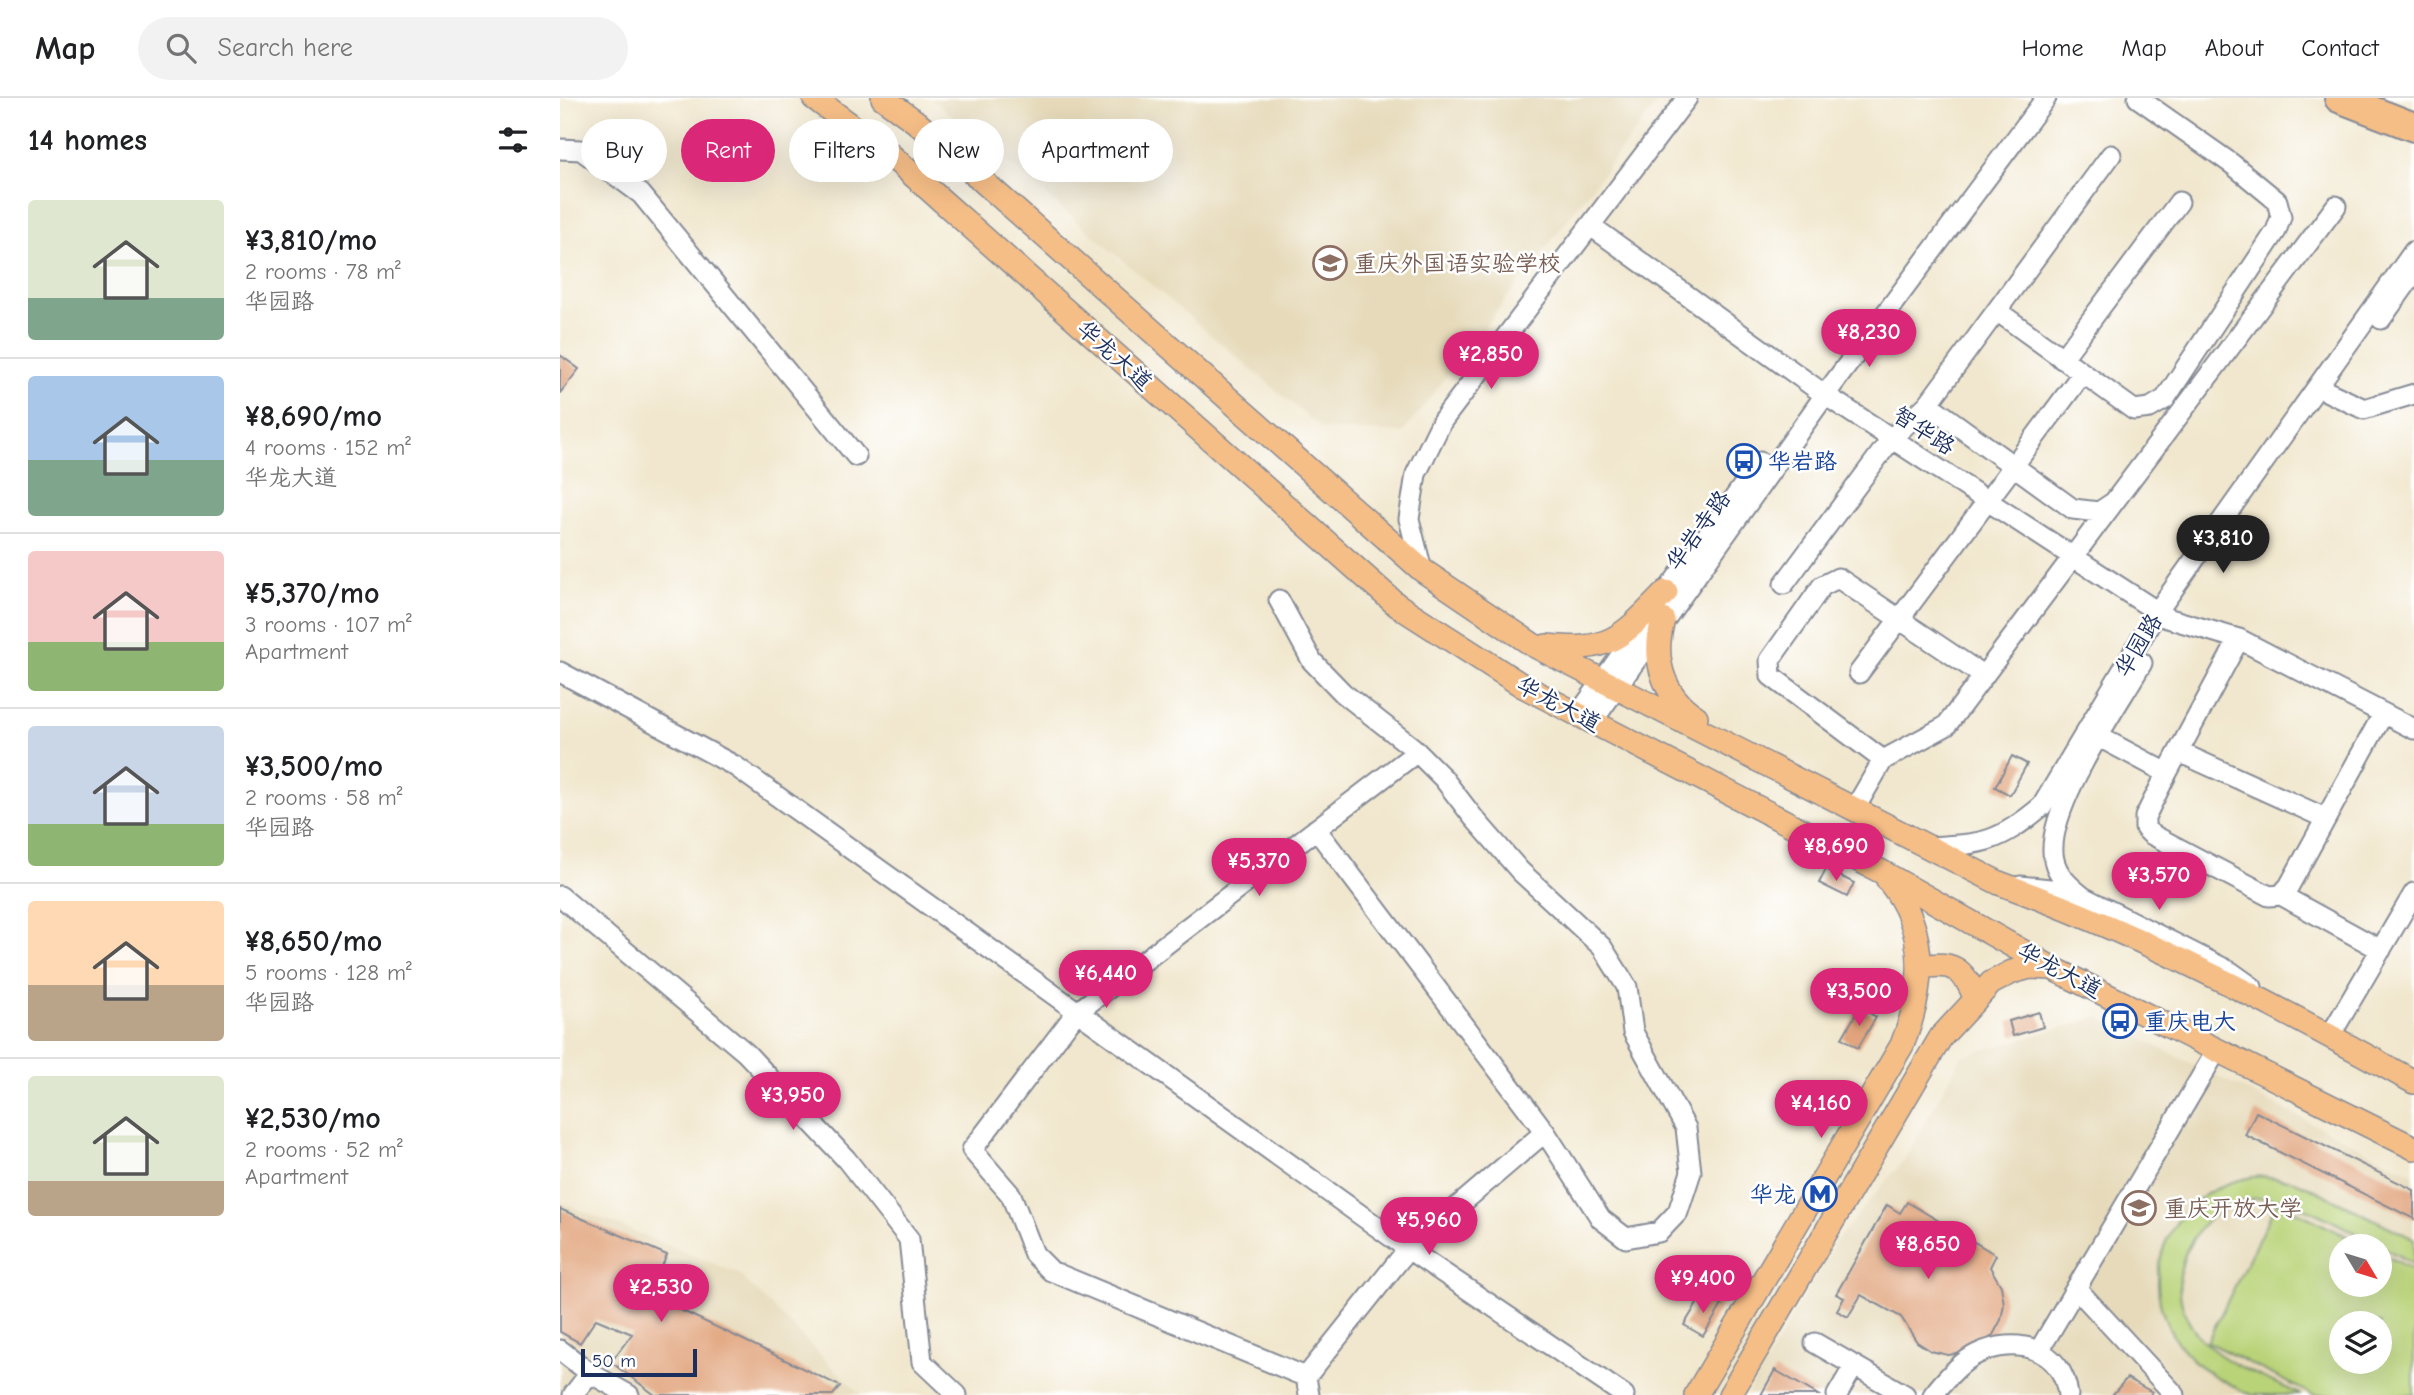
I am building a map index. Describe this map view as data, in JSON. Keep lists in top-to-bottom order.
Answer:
{
  "streets": {
    "main road": ["华龙大道"],
    "street": ["智华路", "华岩寺路", "华园路"]
  },
  "crossings": [
    ["华龙大道", "华岩寺路"],
    ["华龙大道", "华园路"],
    ["智华路", "华岩寺路"],
    ["智华路", "华园路"]
  ],
  "places": {
    "school or university": ["重庆外国语实验学校", "重庆开放大学"],
    "bus stop": ["华岩路", "重庆电大"],
    "metro station": ["华龙"]
  },
  "scale_bar": "50 m",
  "north": "bottom right",
  "page": {
    "header": "Map",
    "search": "Search here",
    "nav": [
      "Home",
      "Map",
      "About",
      "Contact"
    ],
    "heading": "14 homes",
    "chip": [
      "Buy",
      "Rent",
      "Filters",
      "New",
      "Apartment"
    ],
    "list": [
      {
        "name": "¥3,810/mo",
        "note": "2 rooms · 78 m² · 华园路"
      },
      {
        "name": "¥8,690/mo",
        "note": "4 rooms · 152 m² · 华龙大道"
      },
      {
        "name": "¥5,370/mo",
        "note": "3 rooms · 107 m² · Apartment"
      },
      {
        "name": "¥3,500/mo",
        "note": "2 rooms · 58 m² · 华园路"
      },
      {
        "name": "¥8,650/mo",
        "note": "5 rooms · 128 m² · 华园路"
      },
      {
        "name": "¥2,530/mo",
        "note": "2 rooms · 52 m² · Apartment"
      }
    ],
    "price": [
      "¥8,230",
      "¥2,850",
      "¥3,810",
      "¥8,690",
      "¥5,370",
      "¥3,570",
      "¥6,440",
      "¥3,500",
      "¥3,950",
      "¥4,160",
      "¥5,960",
      "¥8,650",
      "¥9,400",
      "¥2,530"
    ],
    "scale": "50 m"
  }
}
